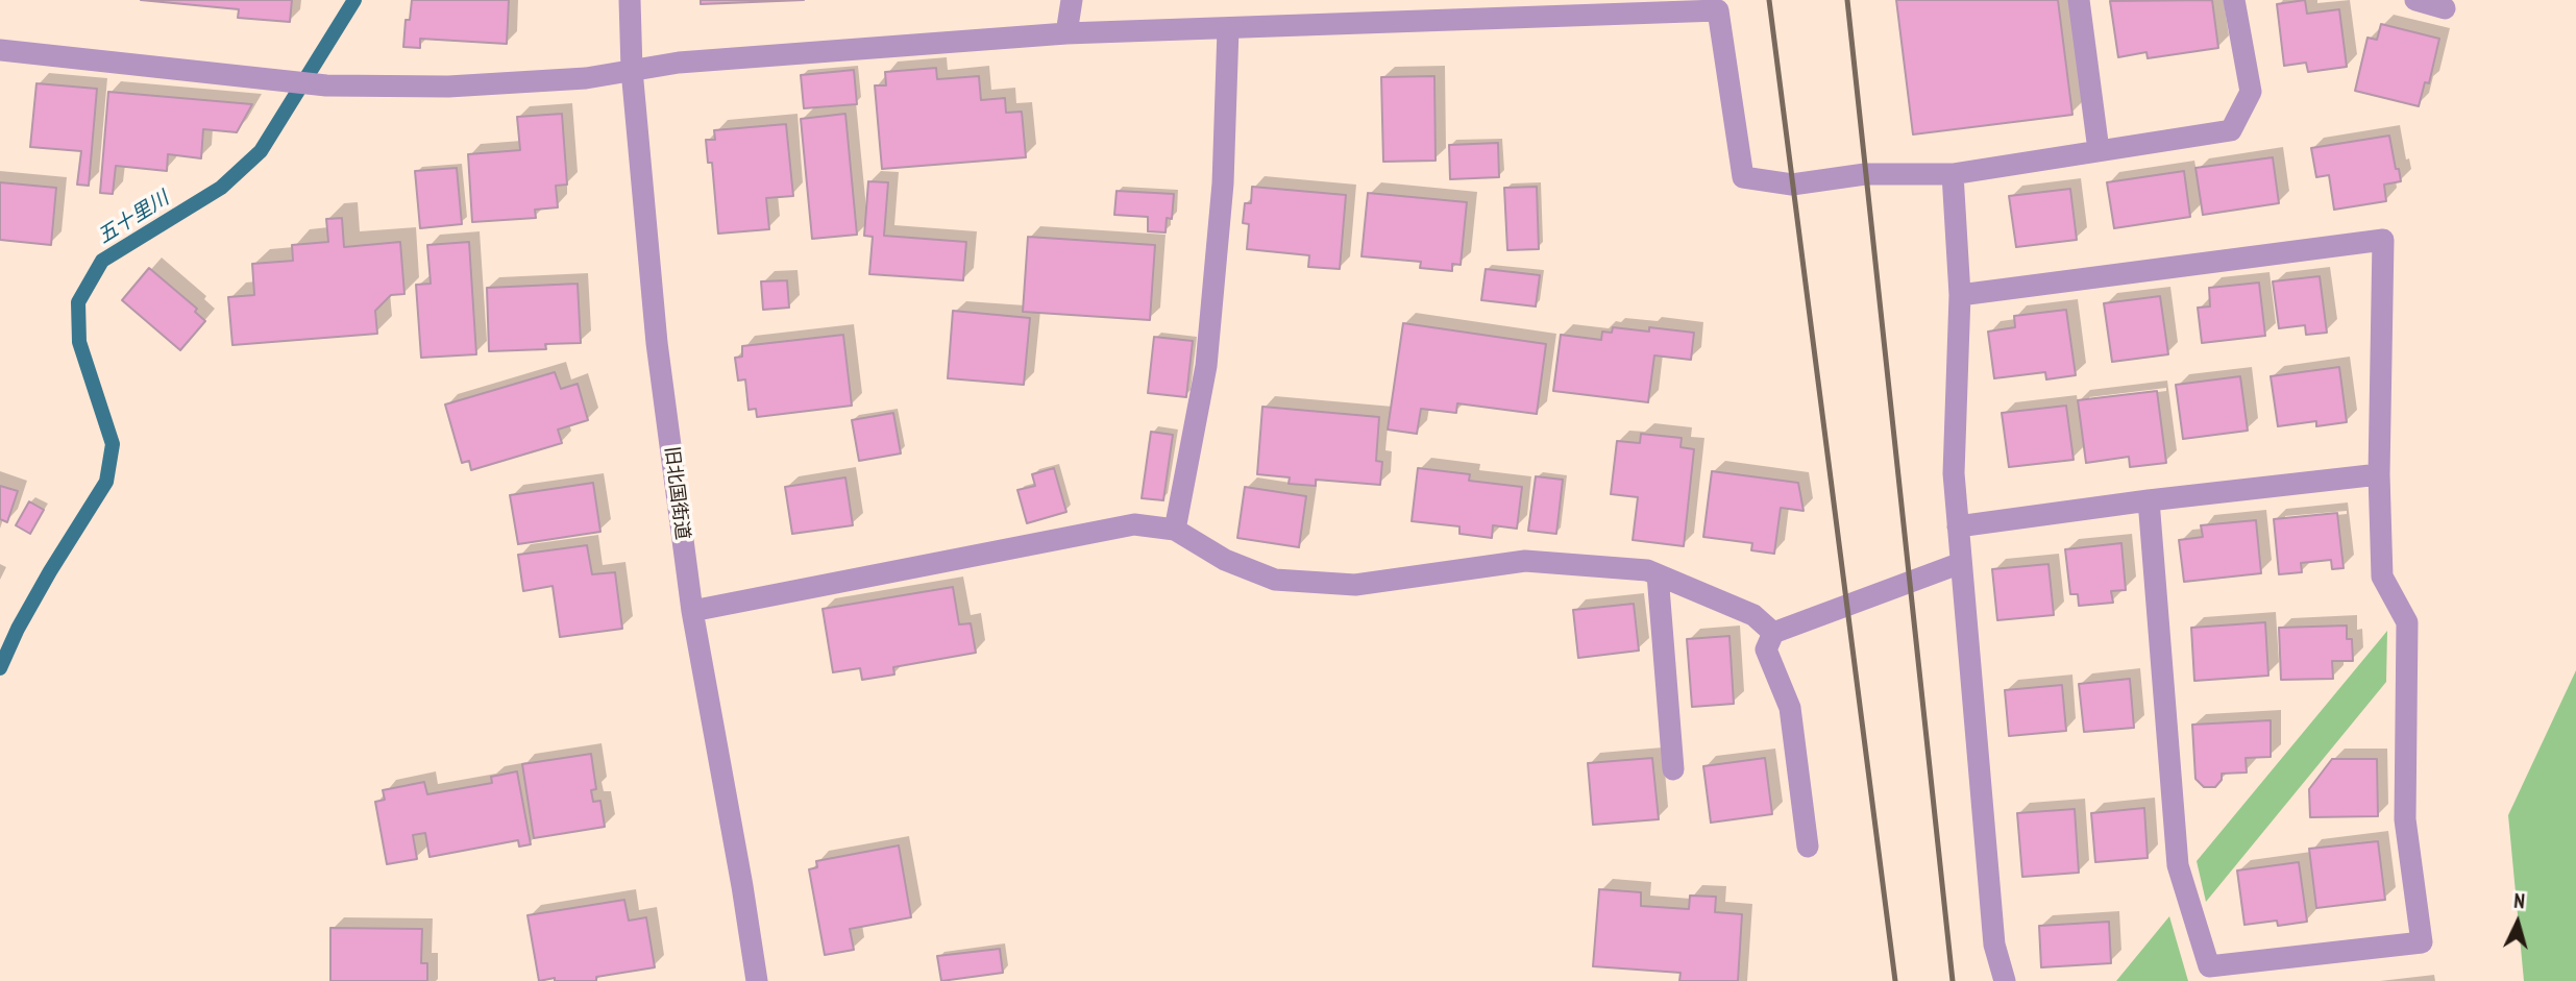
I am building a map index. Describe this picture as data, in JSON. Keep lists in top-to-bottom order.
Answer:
{
  "streets": {
    "street": ["旧北国街道"]
  },
  "water": ["五十里川"],
  "north": "top"
}
